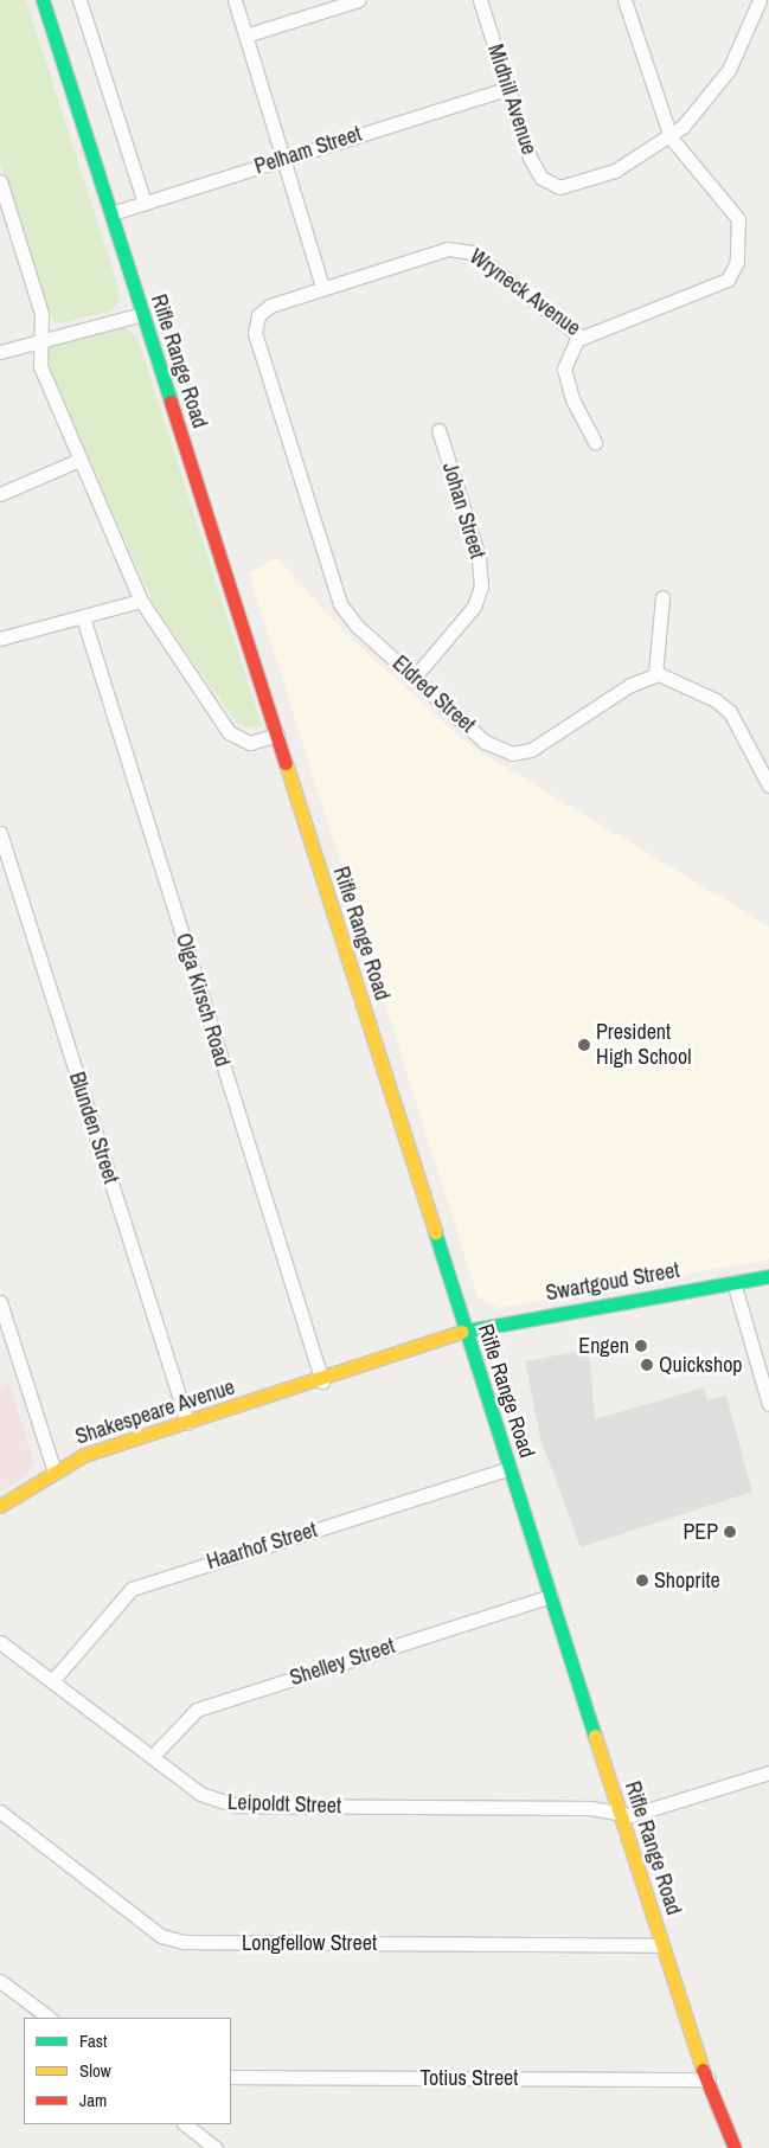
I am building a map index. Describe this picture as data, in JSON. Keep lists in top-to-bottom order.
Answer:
{
  "streets": {
    "main road": ["Rifle Range Road", "Swartgoud Street", "Shakespeare Avenue"],
    "street": [
      "Midhill Avenue",
      "Pelham Street",
      "Wryneck Avenue",
      "Johan Street",
      "Eldred Street",
      "Olga Kirsch Road",
      "Blunden Street",
      "Haarhof Street",
      "Shelley Street",
      "Leipoldt Street",
      "Longfellow Street",
      "Totius Street"
    ]
  },
  "crossings": [
    ["Midhill Avenue", "Pelham Street"],
    ["Midhill Avenue", "Wryneck Avenue"],
    ["Pelham Street", "Rifle Range Road"],
    ["Wryneck Avenue", "Eldred Street"],
    ["Rifle Range Road", "Swartgoud Street"],
    ["Rifle Range Road", "Shakespeare Avenue"],
    ["Rifle Range Road", "Haarhof Street"],
    ["Rifle Range Road", "Shelley Street"],
    ["Rifle Range Road", "Leipoldt Street"],
    ["Rifle Range Road", "Longfellow Street"],
    ["Rifle Range Road", "Totius Street"],
    ["Johan Street", "Eldred Street"],
    ["Olga Kirsch Road", "Shakespeare Avenue"],
    ["Blunden Street", "Shakespeare Avenue"],
    ["Swartgoud Street", "Shakespeare Avenue"],
    ["Haarhof Street", "Leipoldt Street"],
    ["Shelley Street", "Leipoldt Street"]
  ],
  "places": [
    "President High School",
    "Engen",
    "Quickshop",
    "PEP",
    "Shoprite"
  ],
  "legend": ["Fast", "Slow", "Jam"]
}
